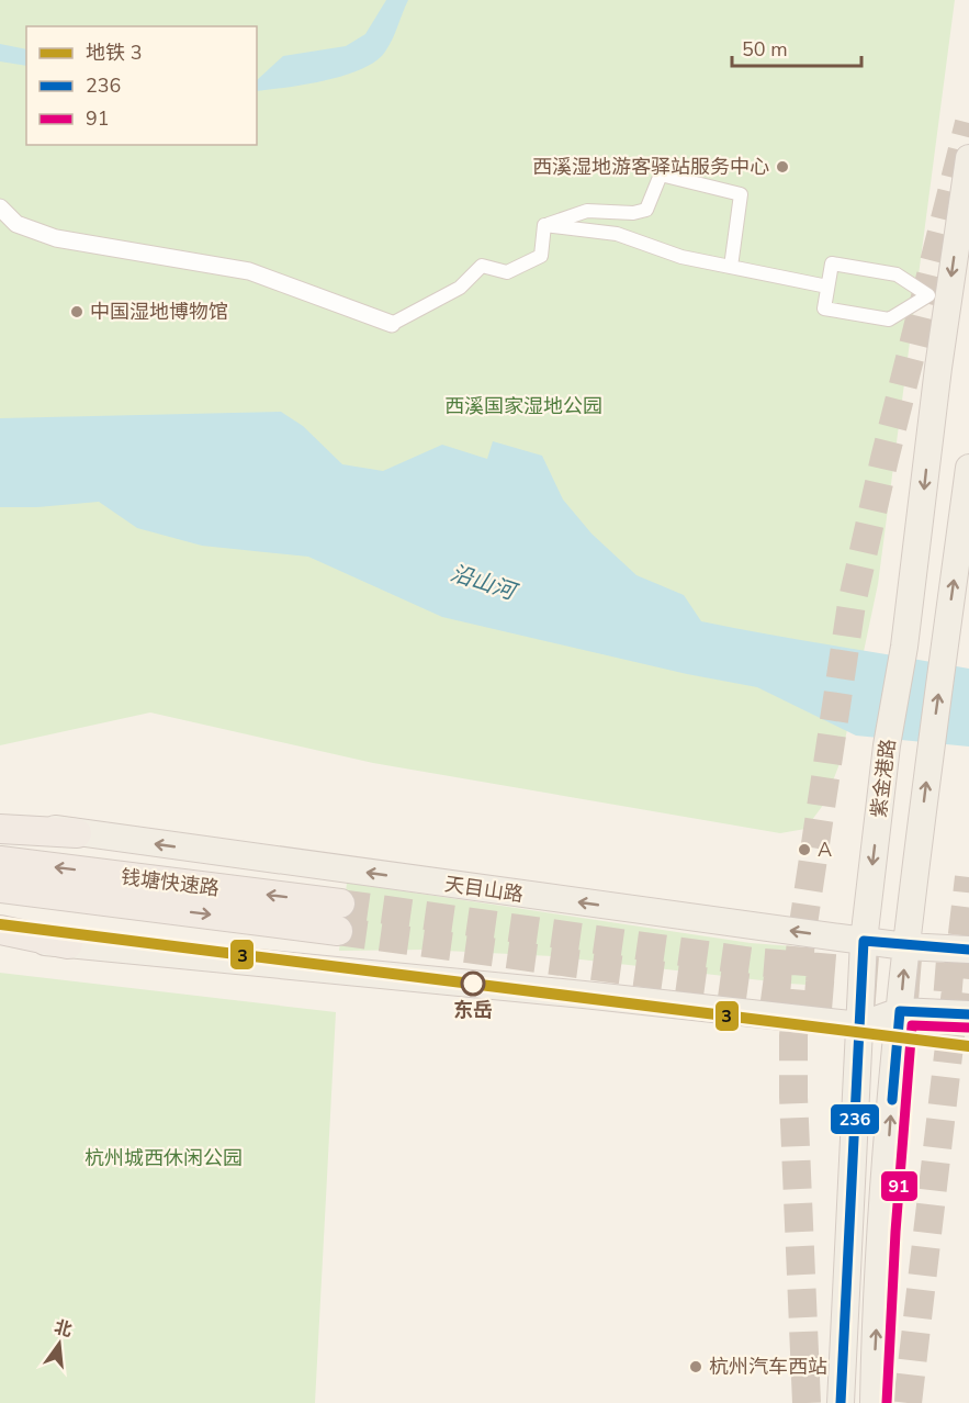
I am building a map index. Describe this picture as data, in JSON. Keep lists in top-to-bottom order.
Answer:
{
  "streets": {
    "highway": ["钱塘快速路"],
    "main road": ["紫金港路", "天目山路"]
  },
  "crossings": [
    ["紫金港路", "天目山路"]
  ],
  "water": ["沿山河"],
  "parks": ["西溪国家湿地公园", "杭州城西休闲公园"],
  "places": [
    "西溪湿地游客驿站服务中心",
    "中国湿地博物馆",
    "A",
    "东岳",
    "杭州汽车西站"
  ],
  "lines": ["metro line 3", "transit line 236", "transit line 91"],
  "legend": ["地铁 3", "236", "91"],
  "scale_bar": "50 m",
  "north": "top"
}
